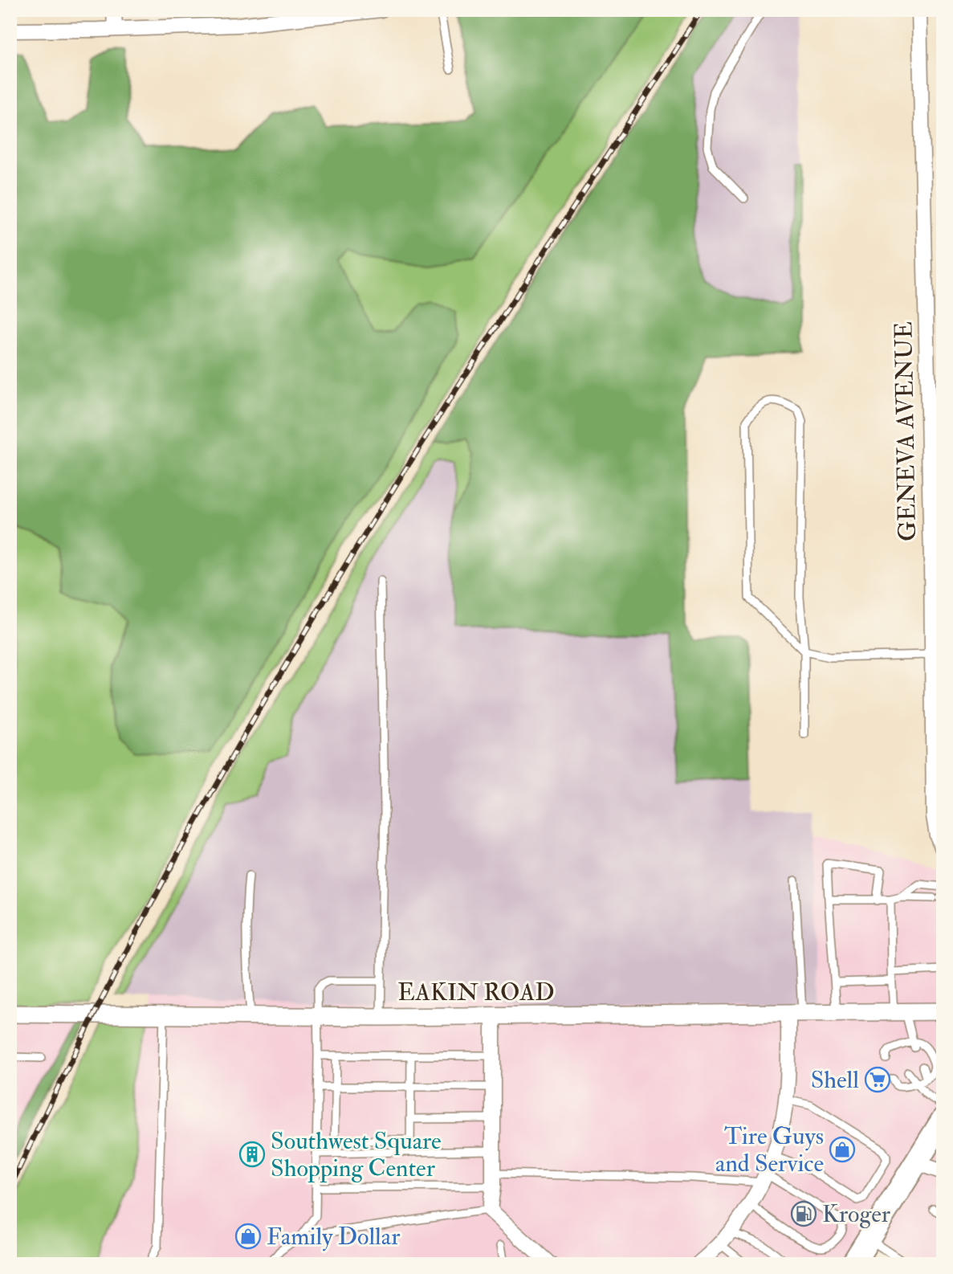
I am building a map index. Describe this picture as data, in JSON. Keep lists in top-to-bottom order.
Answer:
{
  "streets": {
    "street": ["GENEVA AVENUE", "EAKIN ROAD"]
  },
  "places": {
    "supermarket": ["Shell"],
    "shop": ["Tire Guys and Service", "Family Dollar"],
    "building": ["Southwest Square Shopping Center"],
    "fuel station": ["Kroger"]
  }
}
